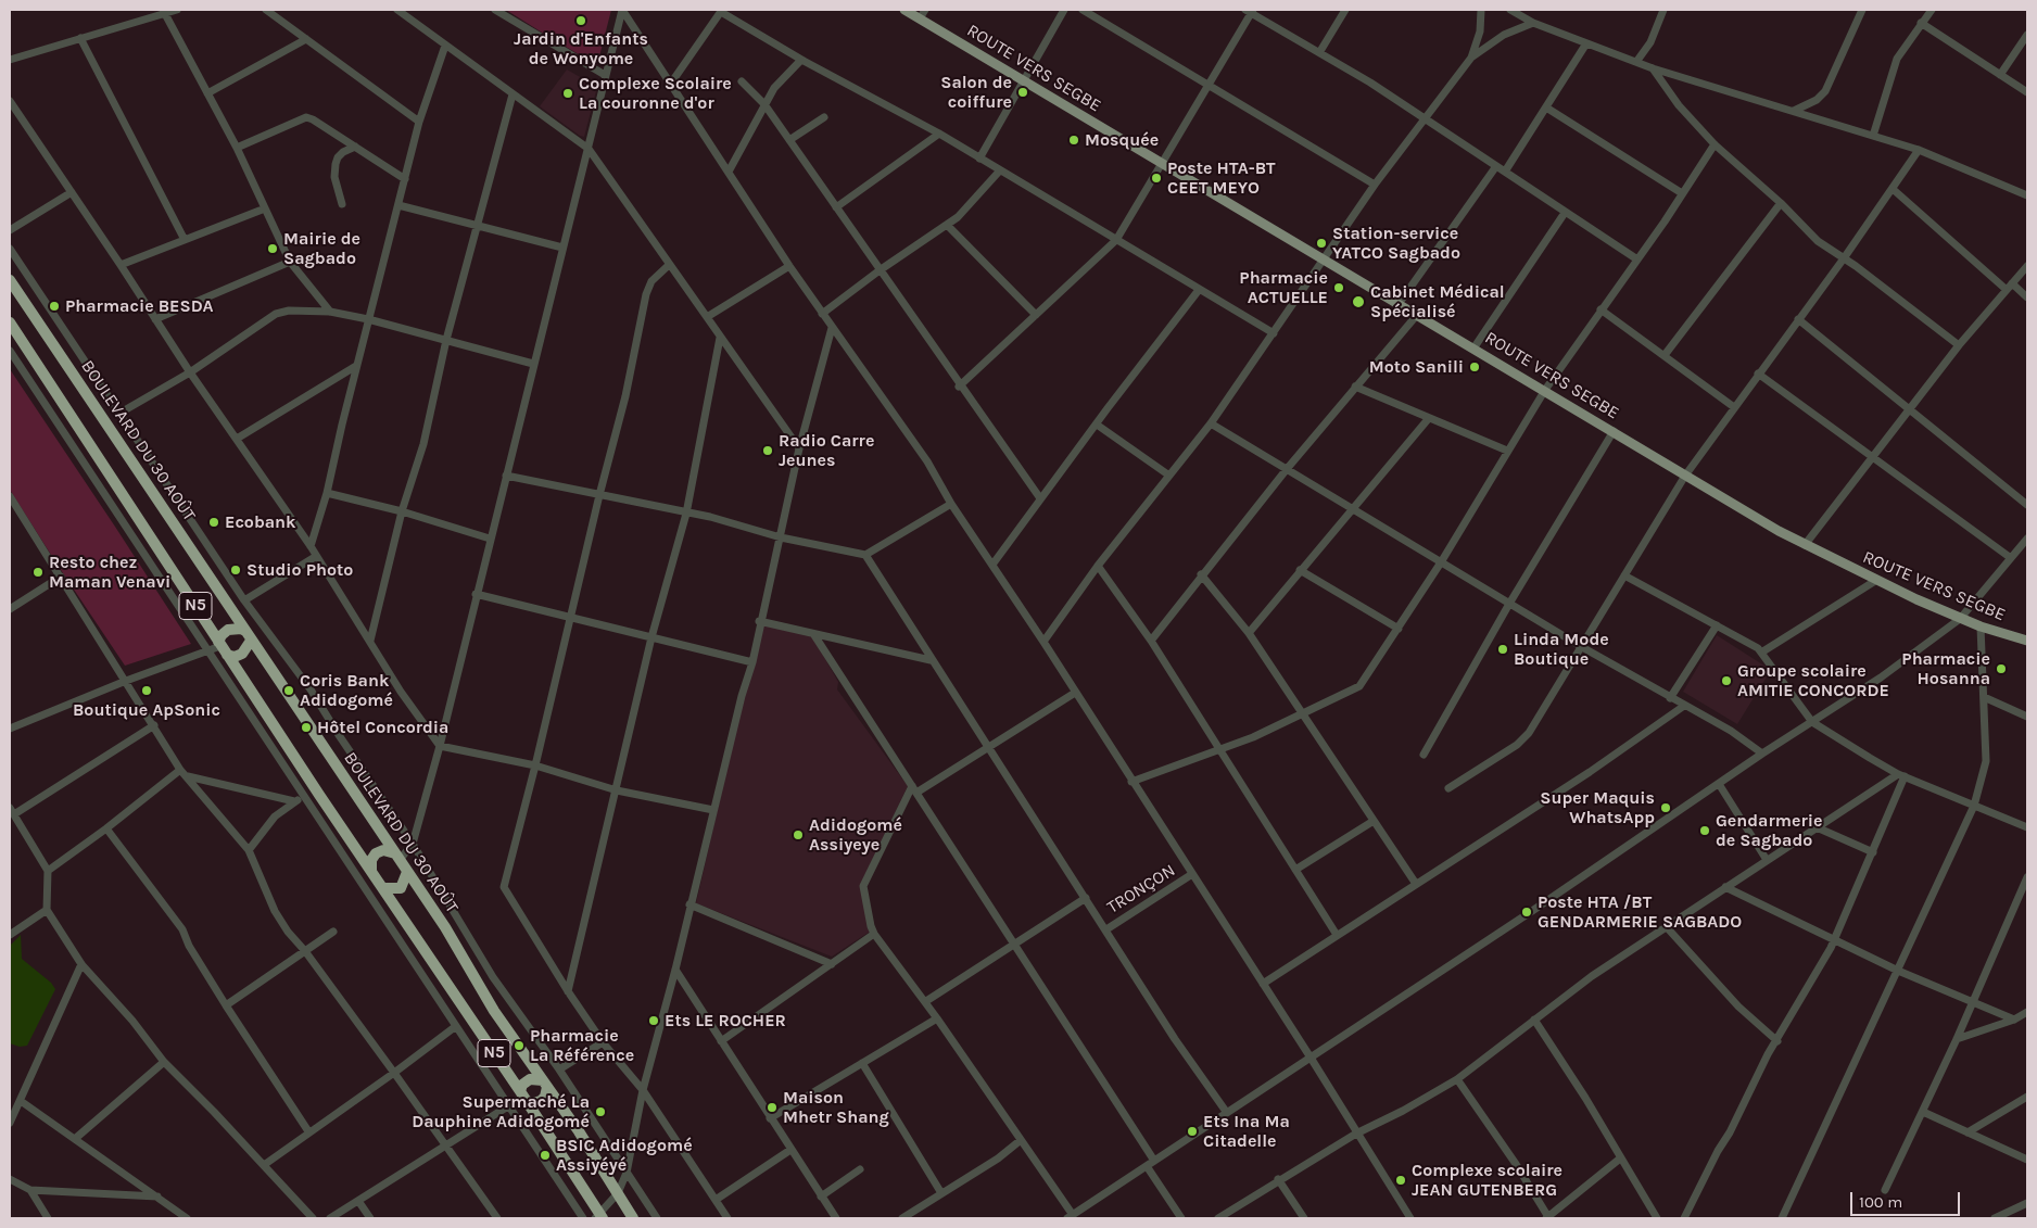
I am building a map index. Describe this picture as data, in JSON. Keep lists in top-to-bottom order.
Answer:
{
  "streets": {
    "highway": ["BOULEVARD DU 30 AOÛT", "N5"],
    "main road": ["ROUTE VERS SEGBE"],
    "street": ["TRONÇON"]
  },
  "crossings": [
    ["BOULEVARD DU 30 AOÛT", "N5"]
  ],
  "places": [
    "Jardin d'Enfants de Wonyome",
    "Salon de coiffure",
    "Complexe Scolaire La couronne d'or",
    "Mosquée",
    "Poste HTA-BT CEET MEYO",
    "Station-service YATCO Sagbado",
    "Mairie de Sagbado",
    "Pharmacie ACTUELLE",
    "Cabinet Médical Spécialisé",
    "Pharmacie BESDA",
    "Moto Sanili",
    "Radio Carre Jeunes",
    "Ecobank",
    "Studio Photo",
    "Resto chez Maman Venavi",
    "Linda Mode Boutique",
    "Pharmacie Hosanna",
    "Groupe scolaire AMITIE CONCORDE",
    "Boutique ApSonic",
    "Coris Bank Adidogomé",
    "Hôtel Concordia",
    "Super Maquis WhatsApp",
    "Gendarmerie de Sagbado",
    "Adidogomé Assiyeye",
    "Poste HTA /BT GENDARMERIE SAGBADO",
    "Ets LE ROCHER",
    "Pharmacie La Référence",
    "Maison Mhetr Shang",
    "Supermaché La Dauphine Adidogomé",
    "Ets Ina Ma Citadelle",
    "BSIC Adidogomé Assiyéyé",
    "Complexe scolaire JEAN GUTENBERG"
  ],
  "scale_bar": "100 m"
}
